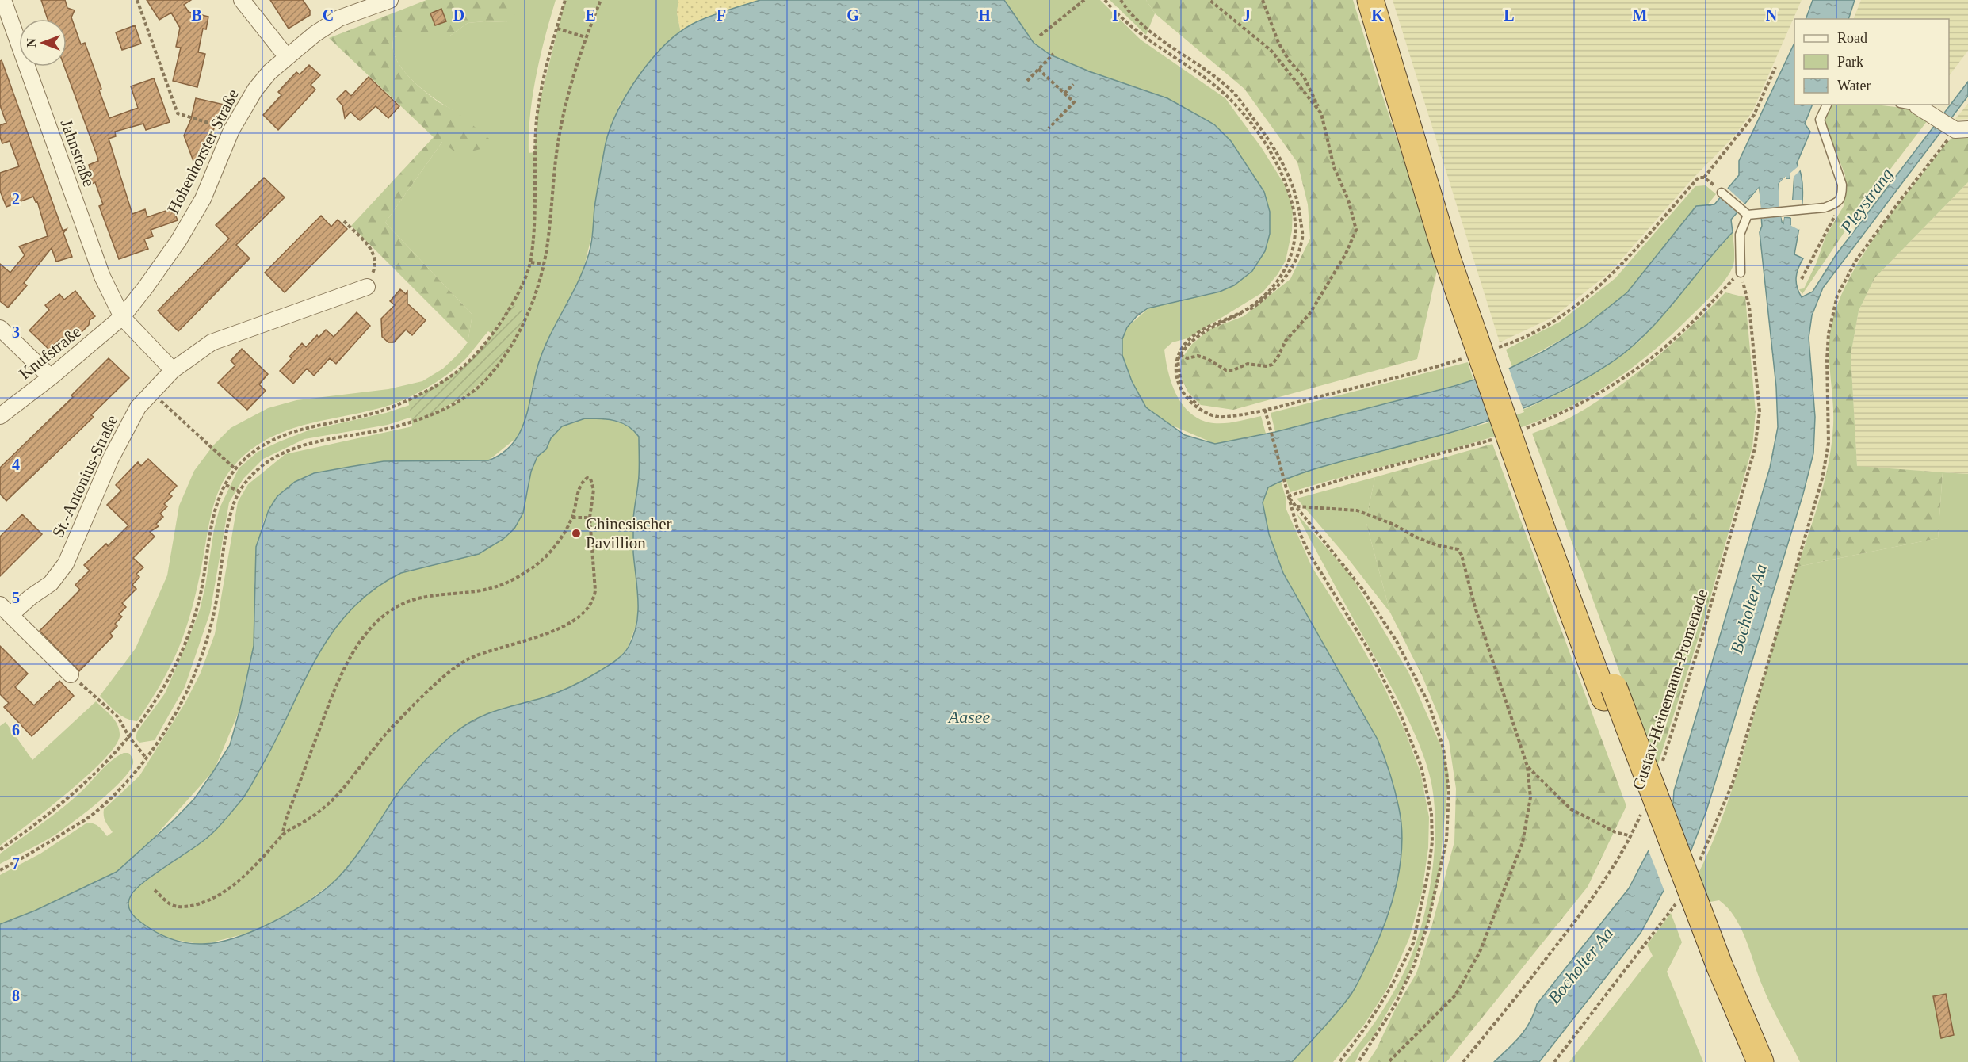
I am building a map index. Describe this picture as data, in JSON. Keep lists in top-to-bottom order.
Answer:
{
  "streets": {
    "street": [
      "Hohenhorster Straße",
      "Jahnstraße",
      "Knufstraße",
      "St.-Antonius-Straße"
    ],
    "path": ["Gustav-Heinemann-Promenade"]
  },
  "crossings": [
    ["Hohenhorster Straße", "Jahnstraße"],
    ["Hohenhorster Straße", "Knufstraße"],
    ["Jahnstraße", "Knufstraße"]
  ],
  "water": ["Pleystrang", "Bocholter Aa", "Aasee"],
  "places": ["Chinesischer Pavillion"],
  "legend": ["Road", "Park", "Water"],
  "north": "left",
  "grid": {
    "columns": [
      "B",
      "C",
      "D",
      "E",
      "F",
      "G",
      "H",
      "I",
      "J",
      "K",
      "L",
      "M",
      "N"
    ],
    "rows": [
      "2",
      "3",
      "4",
      "5",
      "6",
      "7",
      "8"
    ]
  }
}
